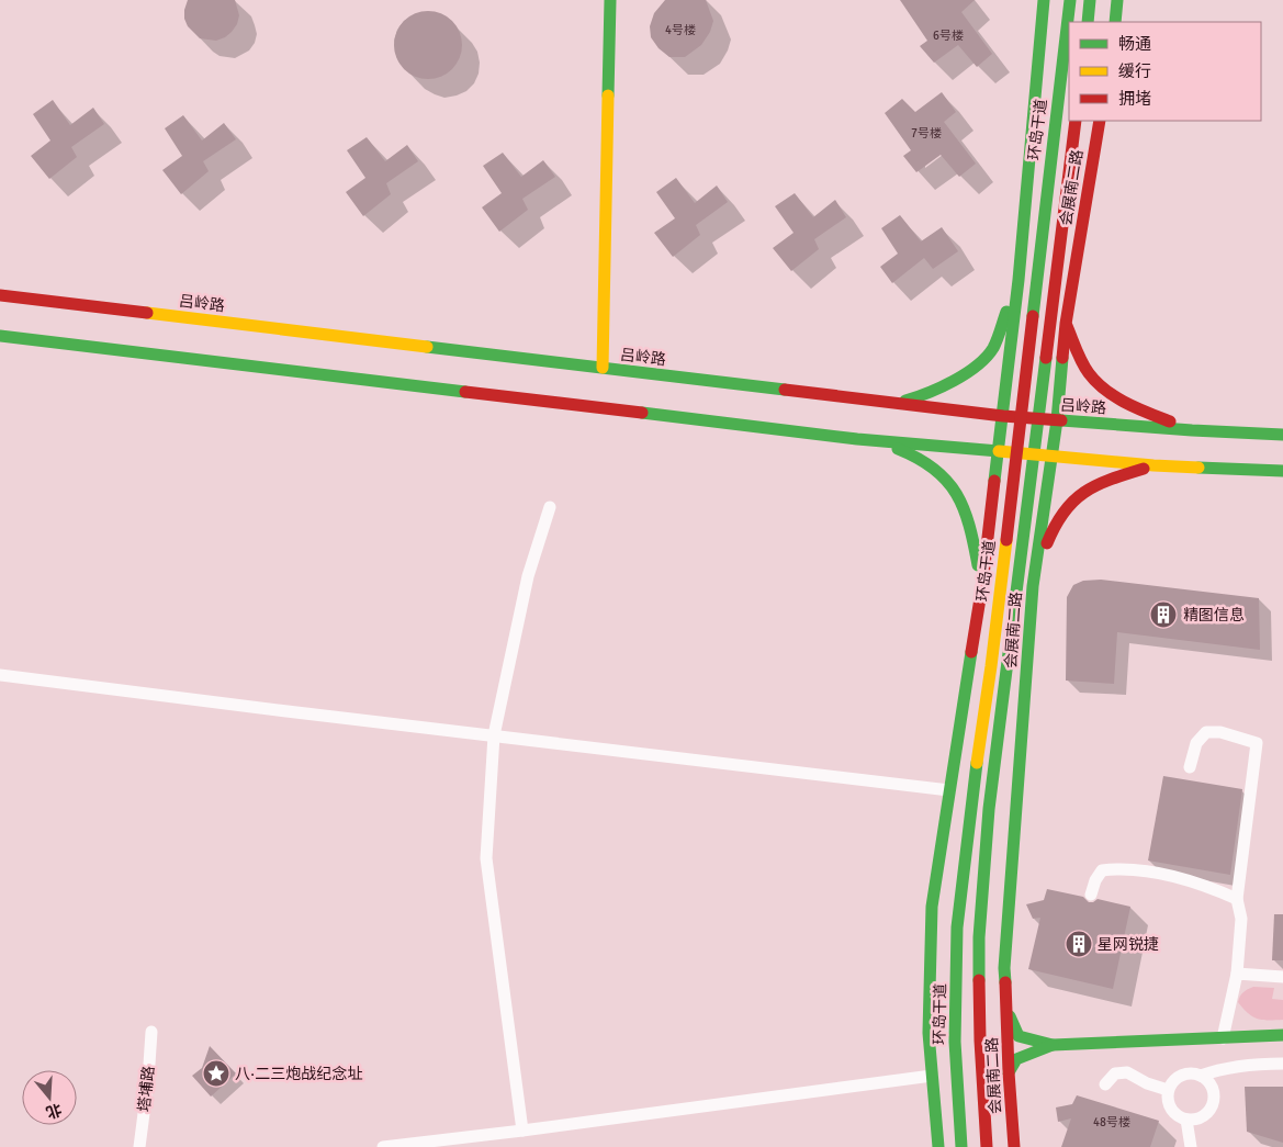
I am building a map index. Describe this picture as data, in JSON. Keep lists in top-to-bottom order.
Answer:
{
  "streets": {
    "main road": ["环岛干道", "会展南二路", "吕岭路"],
    "street": ["塔埔路"]
  },
  "crossings": [
    ["会展南二路", "吕岭路"]
  ],
  "places": {
    "building": ["精图信息", "星网锐捷"],
    "place": ["八·二三炮战纪念址"]
  },
  "house_numbers": [
    "4号楼",
    "6号楼",
    "7号楼",
    "48号楼"
  ],
  "legend": ["畅通", "缓行", "拥堵"],
  "north": "bottom"
}
